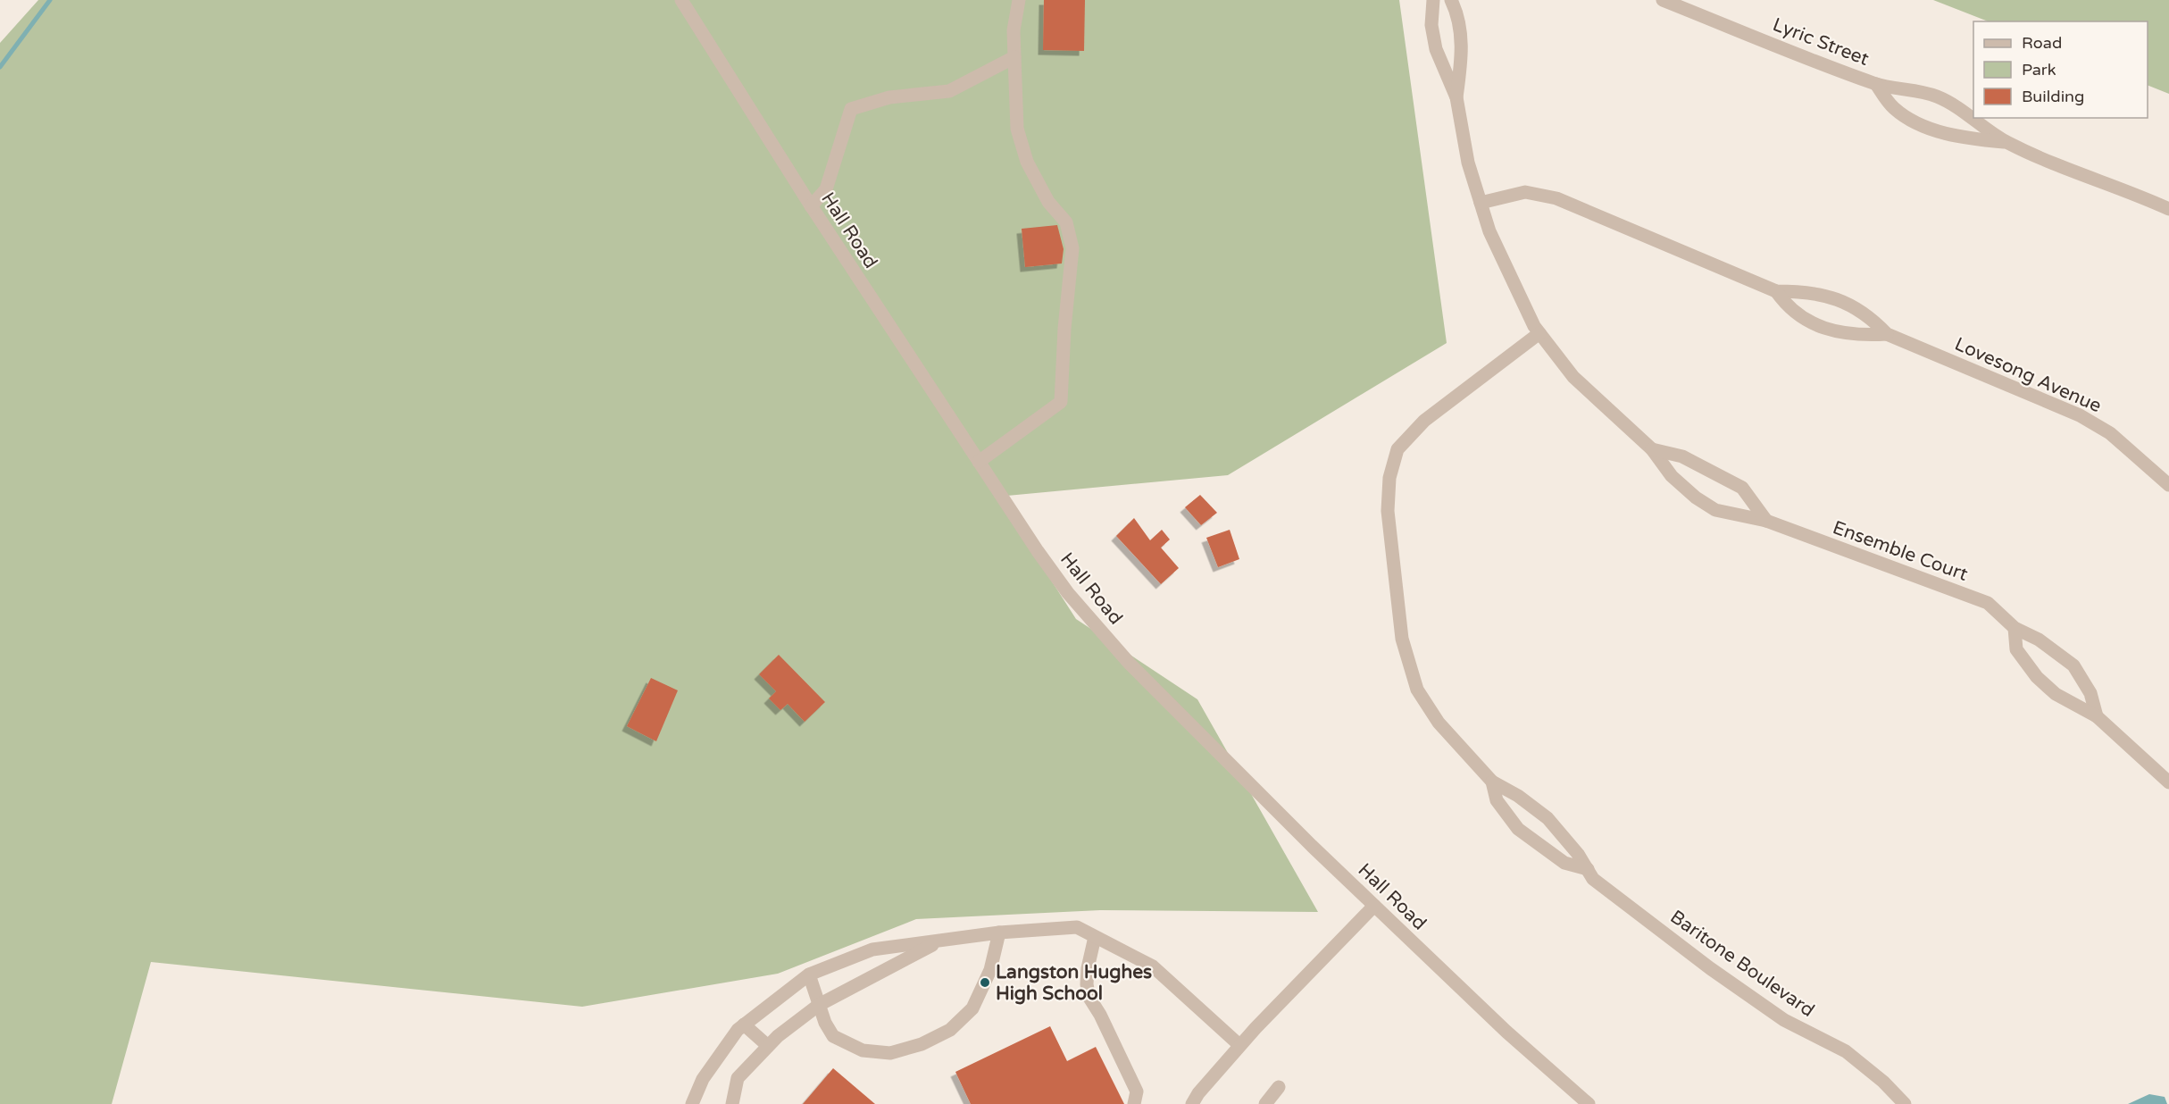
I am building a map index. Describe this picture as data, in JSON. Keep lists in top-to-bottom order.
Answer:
{
  "streets": {
    "street": [
      "Lyric Street",
      "Hall Road",
      "Lovesong Avenue",
      "Ensemble Court",
      "Baritone Boulevard"
    ]
  },
  "crossings": [
    ["Lovesong Avenue", "Ensemble Court"],
    ["Ensemble Court", "Baritone Boulevard"]
  ],
  "places": ["Langston Hughes High School"],
  "legend": ["Road", "Park", "Building"]
}
